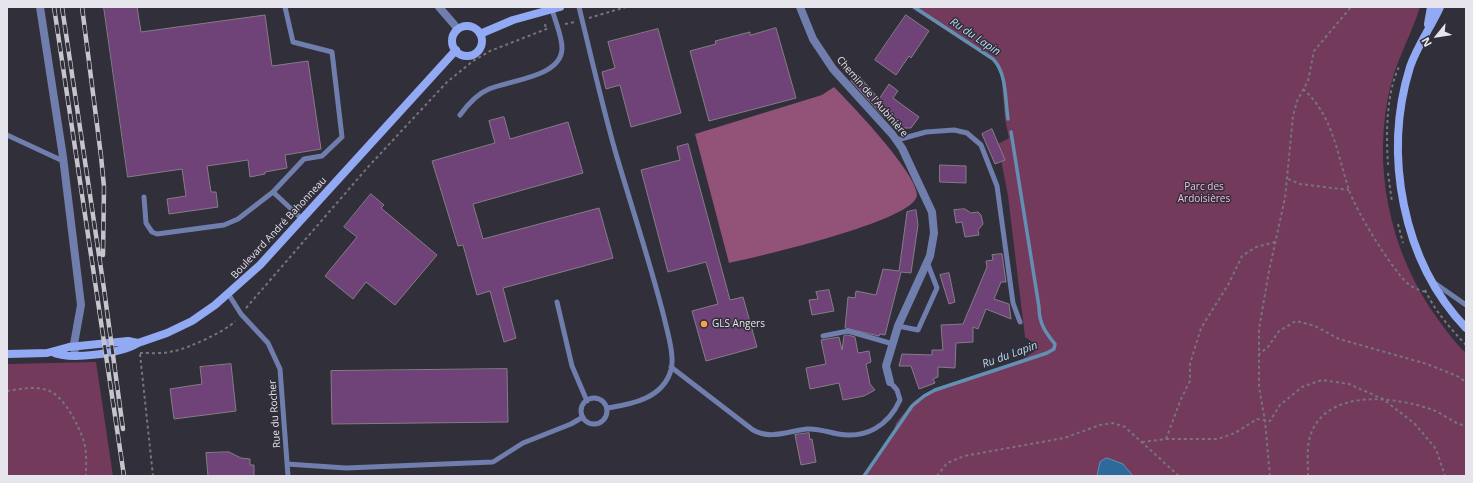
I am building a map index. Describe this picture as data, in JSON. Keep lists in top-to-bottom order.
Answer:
{
  "streets": {
    "street": ["Chemin de l'Aubinière", "Boulevard André Bahonneau"],
    "lane": ["Rue du Rocher"]
  },
  "crossings": [
    ["Boulevard André Bahonneau", "Rue du Rocher"]
  ],
  "water": ["Ru du Lapin"],
  "parks": ["Parc des Ardoisières"],
  "places": ["GLS Angers"],
  "north": "bottom left"
}
